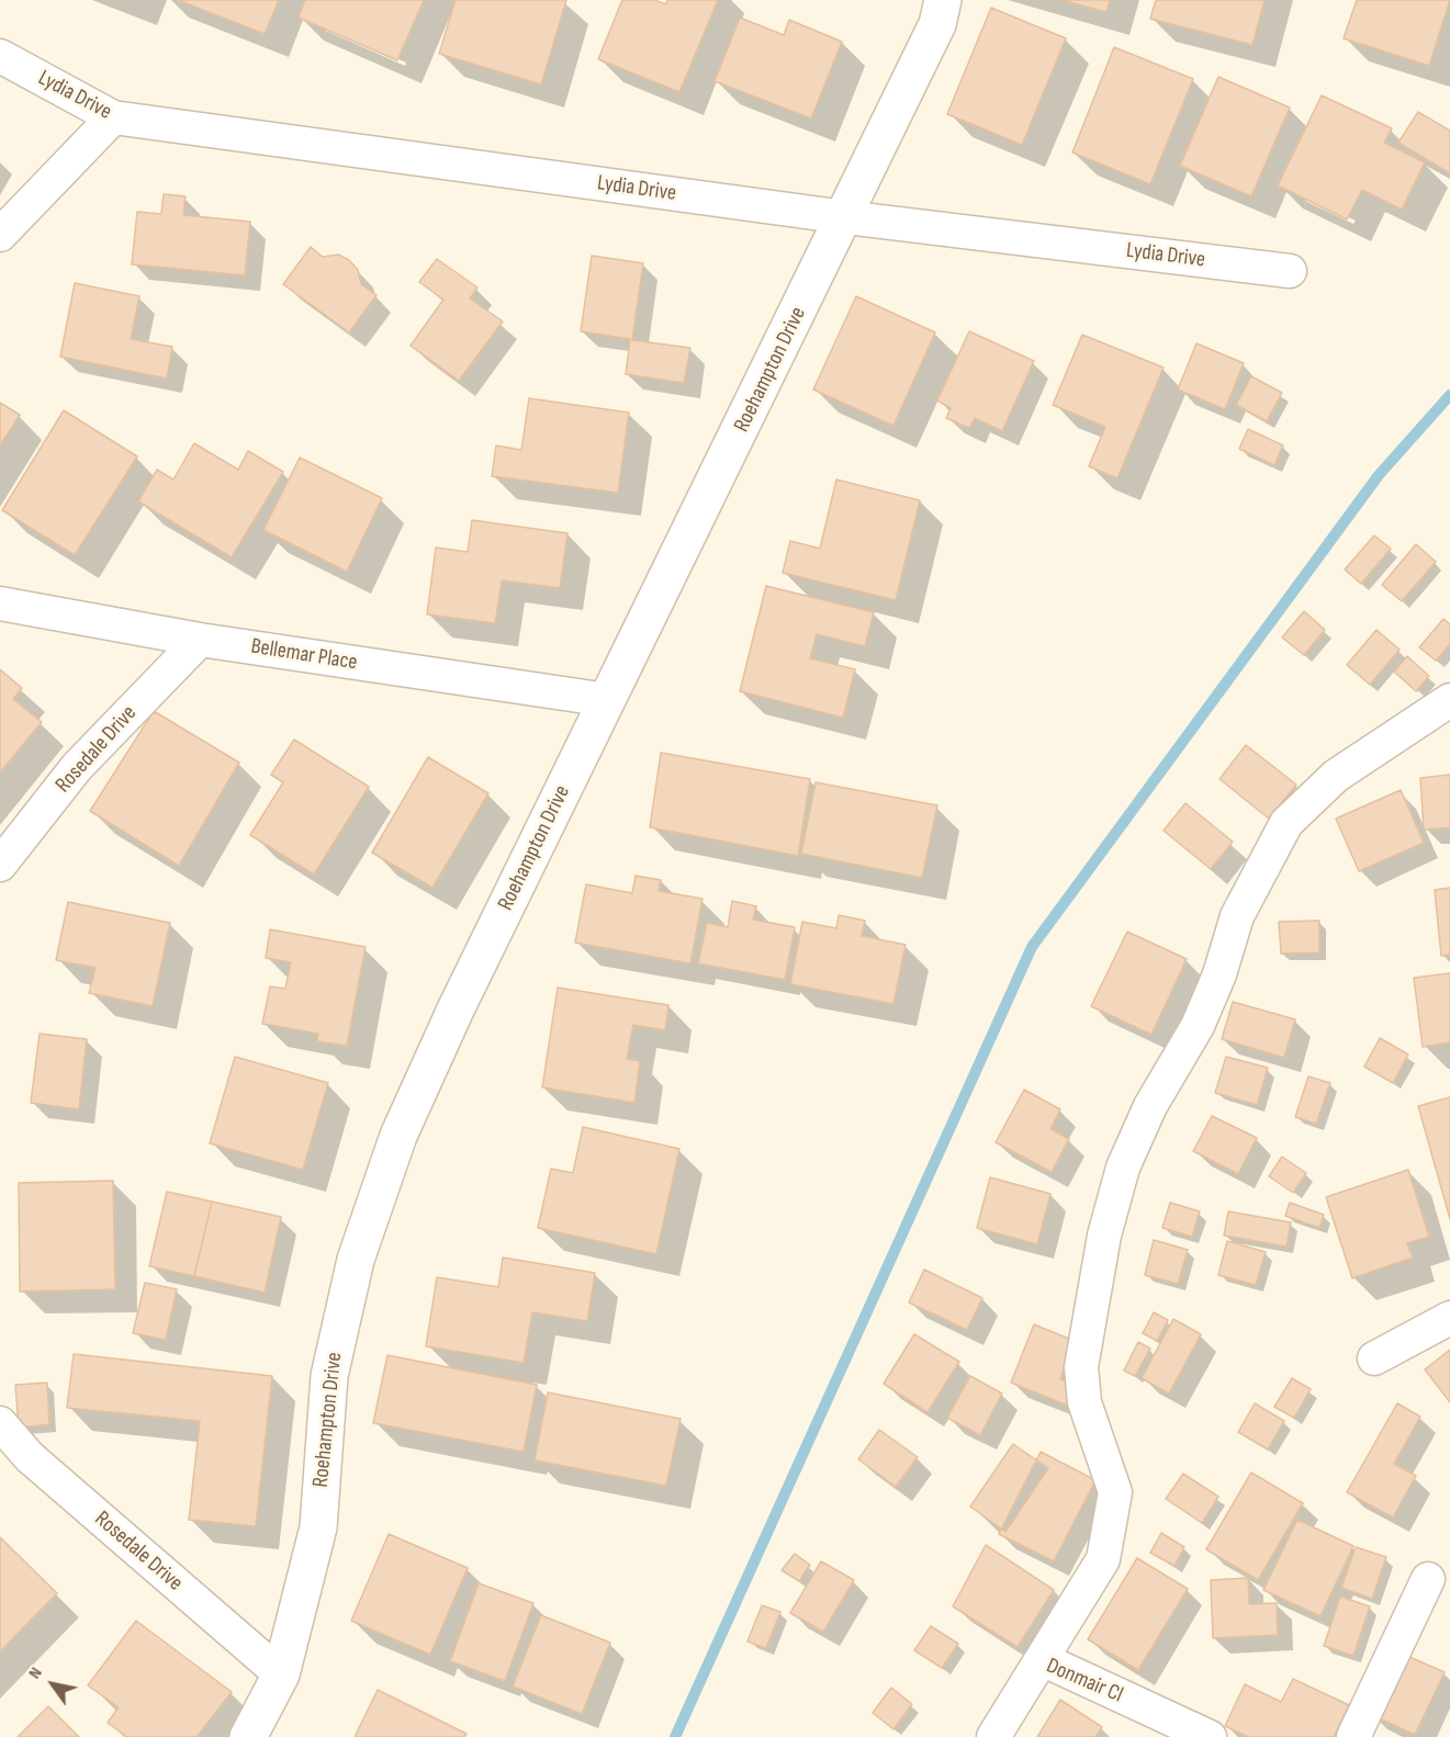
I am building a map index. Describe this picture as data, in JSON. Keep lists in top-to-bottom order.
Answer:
{
  "streets": {
    "street": [
      "Lydia Drive",
      "Roehampton Drive",
      "Bellemar Place",
      "Rosedale Drive",
      "Donmair Cl"
    ]
  },
  "crossings": [
    ["Lydia Drive", "Roehampton Drive"],
    ["Roehampton Drive", "Bellemar Place"],
    ["Roehampton Drive", "Rosedale Drive"],
    ["Bellemar Place", "Rosedale Drive"]
  ],
  "north": "top left"
}
